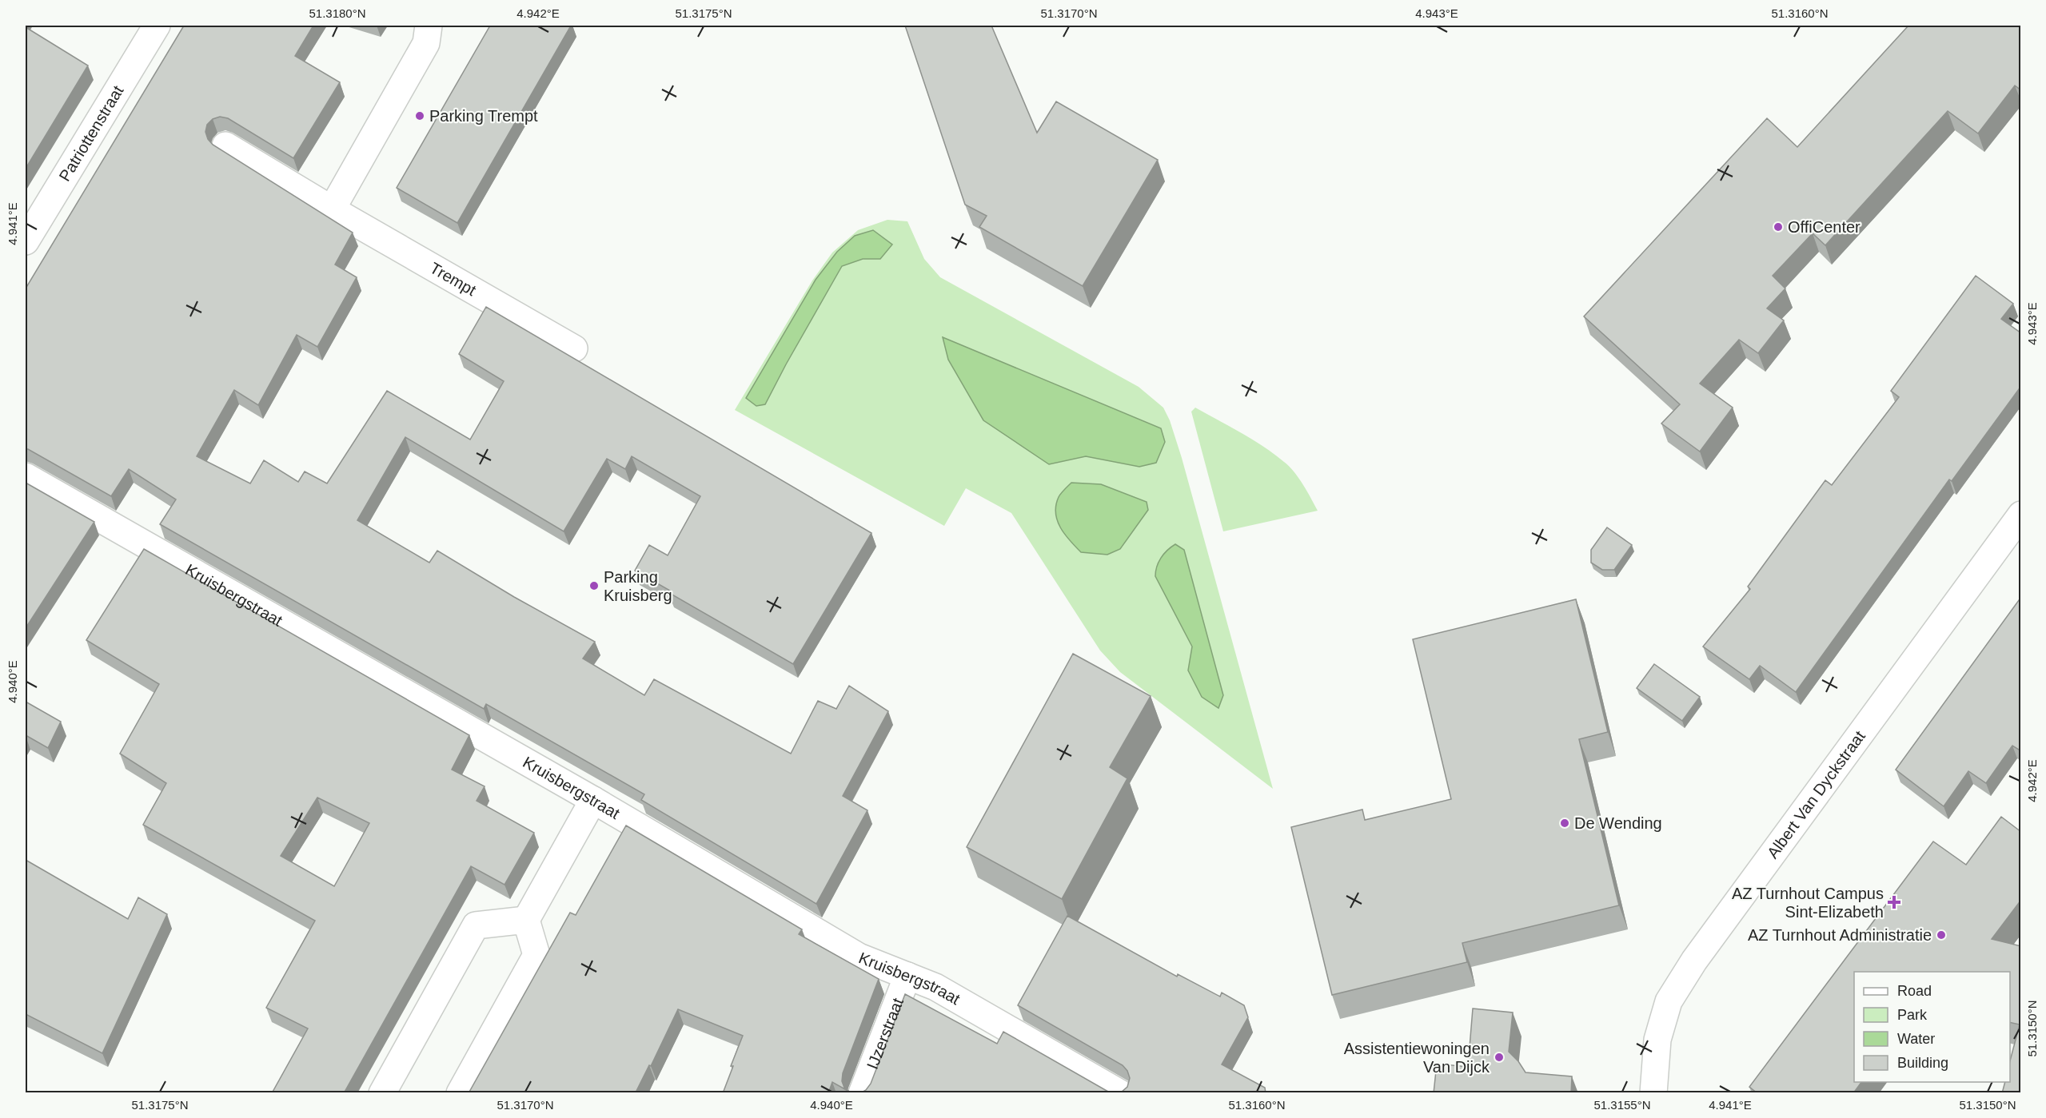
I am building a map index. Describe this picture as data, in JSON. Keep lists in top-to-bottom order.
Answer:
{
  "streets": {
    "street": [
      "Patriottenstraat",
      "Trempt",
      "Kruisbergstraat",
      "Albert Van Dyckstraat",
      "IJzerstraat"
    ]
  },
  "crossings": [
    ["Kruisbergstraat", "IJzerstraat"]
  ],
  "places": {
    "other": [
      "Parking Trempt",
      "OffiCenter",
      "Parking Kruisberg",
      "De Wending",
      "AZ Turnhout Administratie",
      "Assistentiewoningen Van Dijck"
    ],
    "health": ["AZ Turnhout Campus Sint-Elizabeth"]
  },
  "legend": [
    "Road",
    "Park",
    "Water",
    "Building"
  ],
  "coordinates": [
    "51.3180°N",
    "4.942°E",
    "51.3175°N",
    "51.3170°N",
    "4.943°E",
    "51.3160°N",
    "4.941°E",
    "4.940°E",
    "51.3150°N",
    "51.3155°N"
  ]
}
